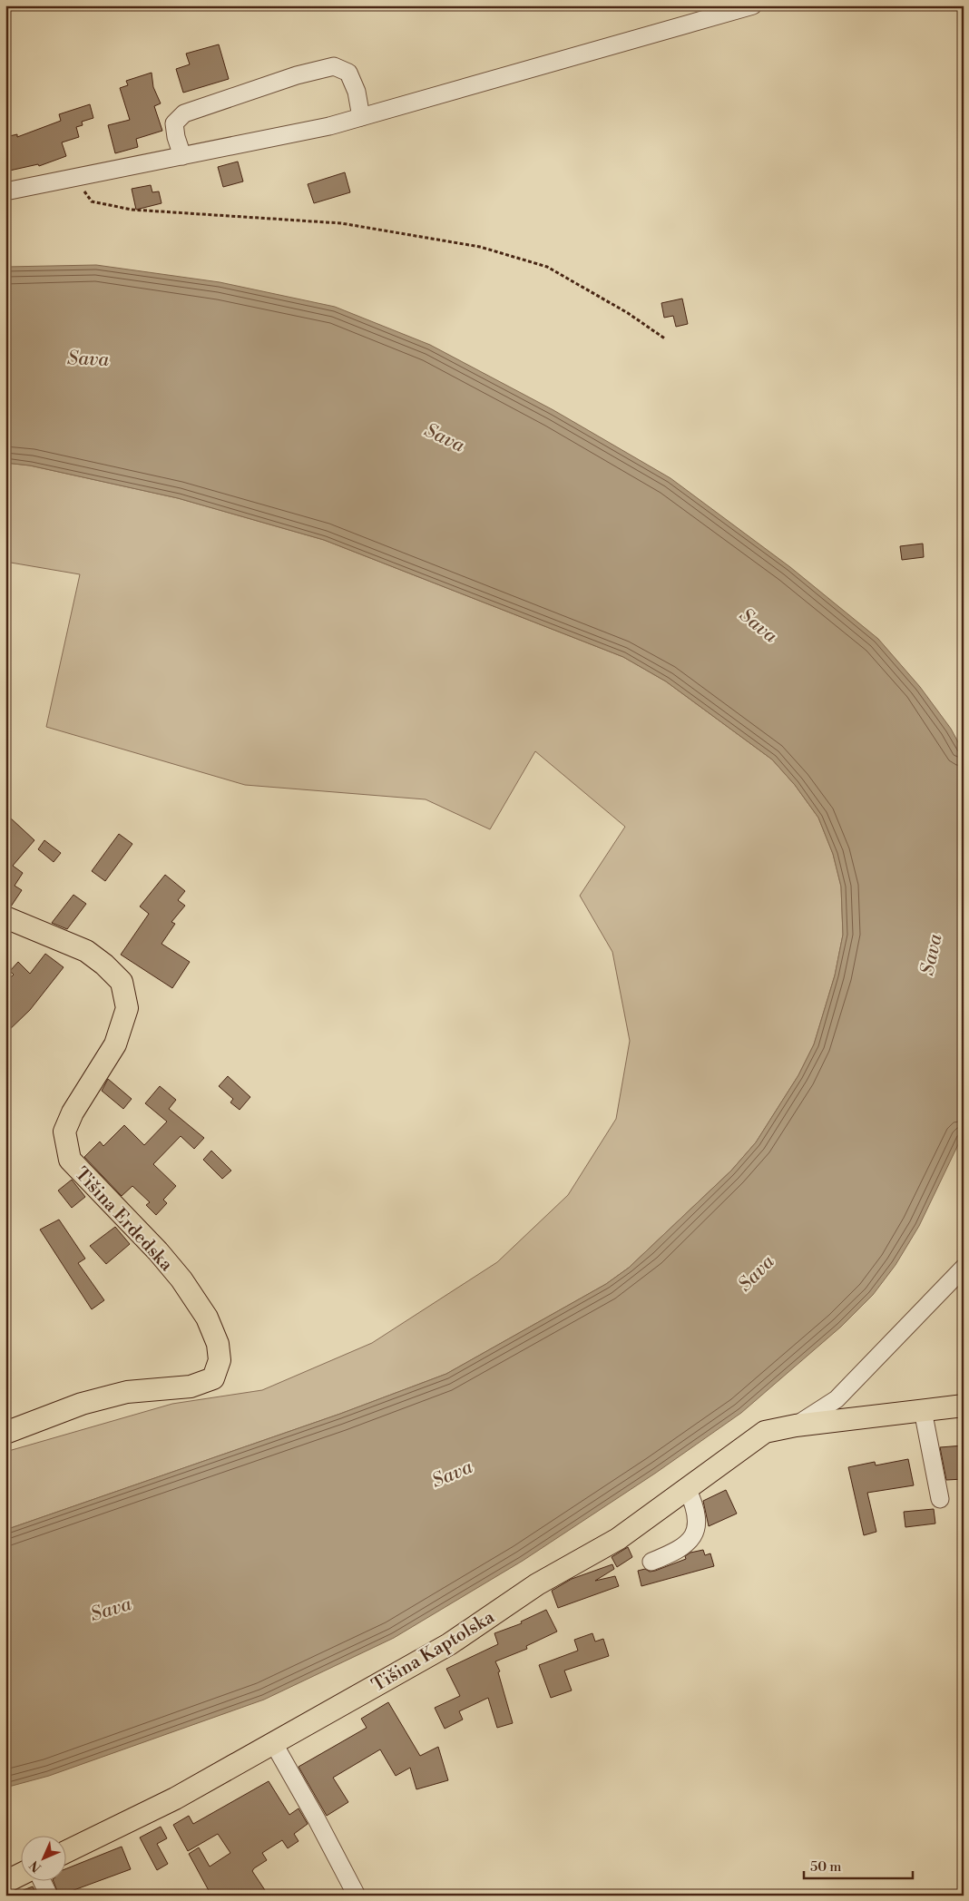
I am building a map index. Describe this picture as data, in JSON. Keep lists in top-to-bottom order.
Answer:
{
  "streets": {
    "main road": ["Tišina Erdedska", "Tišina Kaptolska"]
  },
  "water": ["Sava"],
  "scale_bar": "50 m",
  "north": "bottom left"
}
